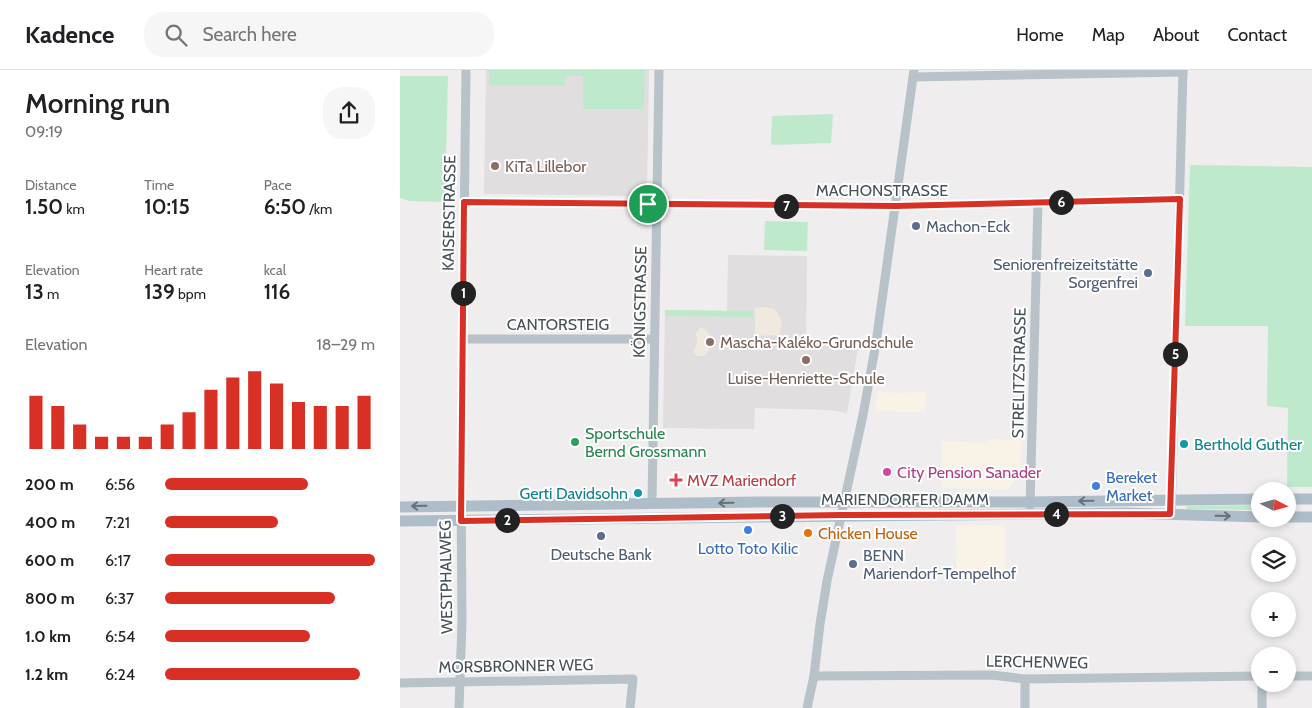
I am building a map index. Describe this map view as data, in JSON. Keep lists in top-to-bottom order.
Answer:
{
  "streets": {
    "main road": ["MARIENDORFER DAMM"],
    "street": [
      "MACHONSTRASSE",
      "KAISERSTRASSE",
      "KÖNIGSTRASSE",
      "CANTORSTEIG",
      "STRELITZSTRASSE",
      "WESTPHALWEG",
      "LERCHENWEG",
      "MORSBRONNER WEG"
    ]
  },
  "crossings": [
    ["MACHONSTRASSE", "KAISERSTRASSE"],
    ["MACHONSTRASSE", "KÖNIGSTRASSE"],
    ["MACHONSTRASSE", "STRELITZSTRASSE"],
    ["KAISERSTRASSE", "CANTORSTEIG"],
    ["KAISERSTRASSE", "MARIENDORFER DAMM"],
    ["KAISERSTRASSE", "WESTPHALWEG"],
    ["KÖNIGSTRASSE", "CANTORSTEIG"],
    ["KÖNIGSTRASSE", "MARIENDORFER DAMM"],
    ["STRELITZSTRASSE", "MARIENDORFER DAMM"],
    ["MARIENDORFER DAMM", "WESTPHALWEG"],
    ["WESTPHALWEG", "MORSBRONNER WEG"]
  ],
  "places": {
    "other": [
      "KiTa Lillebor",
      "Machon-Eck",
      "Seniorenfreizeitstätte Sorgenfrei",
      "Mascha-Kaléko-Grundschule",
      "Luise-Henriette-Schule",
      "Sportschule Bernd Grossmann",
      "Berthold Guther",
      "City Pension Sanader",
      "Bereket Market",
      "Gerti Davidsohn",
      "Lotto Toto Kilic",
      "Chicken House",
      "Deutsche Bank",
      "BENN Mariendorf-Tempelhof"
    ],
    "health": ["MVZ Mariendorf"]
  },
  "north": "right",
  "page": {
    "header": "Kadence",
    "search": "Search here",
    "nav": [
      "Home",
      "Map",
      "About",
      "Contact"
    ],
    "heading": ["Morning run", "09:19"],
    "stats": [
      ["Distance", "1.50 km"],
      ["Time", "10:15"],
      ["Pace", "6:50 /km"],
      ["Elevation", "13 m"],
      ["Heart rate", "139 bpm"],
      ["kcal", "116"]
    ],
    "pins": [
      "6",
      "7",
      "1",
      "5",
      "4",
      "3",
      "2"
    ],
    "chart": ["Elevation", "18–29 m"],
    "list": [
      {
        "name": "200 m",
        "note": "6:56"
      },
      {
        "name": "400 m",
        "note": "7:21"
      },
      {
        "name": "600 m",
        "note": "6:17"
      },
      {
        "name": "800 m",
        "note": "6:37"
      },
      {
        "name": "1.0 km",
        "note": "6:54"
      },
      {
        "name": "1.2 km",
        "note": "6:24"
      }
    ],
    "map_buttons": ["+", "−"]
  }
}
